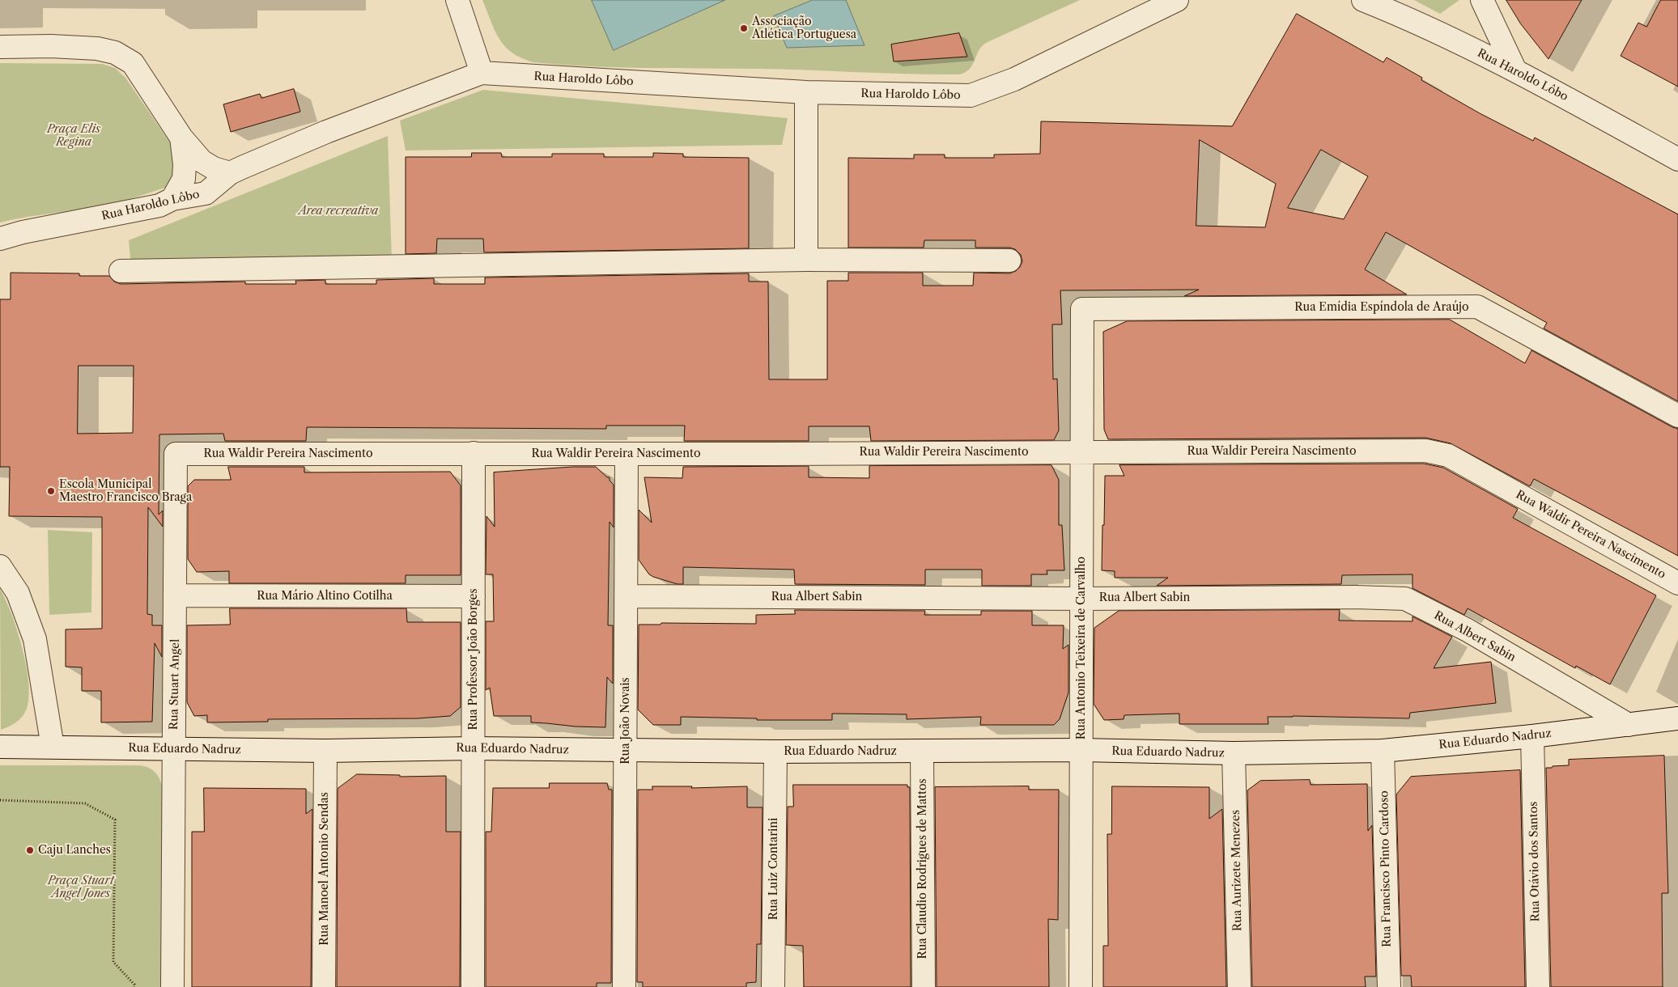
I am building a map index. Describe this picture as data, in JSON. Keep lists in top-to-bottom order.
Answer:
{
  "streets": {
    "street": [
      "Rua Haroldo Lôbo",
      "Rua Emídia Espíndola de Araújo",
      "Rua Waldir Pereira Nascimento",
      "Rua Mário Altino Cotilha",
      "Rua Albert Sabin",
      "Rua Antonio Teixeira de Carvalho",
      "Rua Professor João Borges",
      "Rua Stuart Angel",
      "Rua João Novais",
      "Rua Eduardo Nadruz",
      "Rua Otávio dos Santos",
      "Rua Manoel Antonio Sendas",
      "Rua Luiz Contarini",
      "Rua Claudio Rodrigues de Mattos",
      "Rua Francisco Pinto Cardoso",
      "Rua Aurizete Menezes"
    ]
  },
  "crossings": [
    ["Rua Emídia Espíndola de Araújo", "Rua Antonio Teixeira de Carvalho"],
    ["Rua Waldir Pereira Nascimento", "Rua Antonio Teixeira de Carvalho"],
    ["Rua Waldir Pereira Nascimento", "Rua Professor João Borges"],
    ["Rua Waldir Pereira Nascimento", "Rua Stuart Angel"],
    ["Rua Waldir Pereira Nascimento", "Rua João Novais"],
    ["Rua Mário Altino Cotilha", "Rua Professor João Borges"],
    ["Rua Mário Altino Cotilha", "Rua Stuart Angel"],
    ["Rua Albert Sabin", "Rua Antonio Teixeira de Carvalho"],
    ["Rua Albert Sabin", "Rua João Novais"],
    ["Rua Albert Sabin", "Rua Eduardo Nadruz"],
    ["Rua Antonio Teixeira de Carvalho", "Rua Eduardo Nadruz"],
    ["Rua Professor João Borges", "Rua Eduardo Nadruz"],
    ["Rua Stuart Angel", "Rua Eduardo Nadruz"],
    ["Rua João Novais", "Rua Eduardo Nadruz"],
    ["Rua Eduardo Nadruz", "Rua Otávio dos Santos"],
    ["Rua Eduardo Nadruz", "Rua Manoel Antonio Sendas"],
    ["Rua Eduardo Nadruz", "Rua Luiz Contarini"],
    ["Rua Eduardo Nadruz", "Rua Claudio Rodrigues de Mattos"],
    ["Rua Eduardo Nadruz", "Rua Francisco Pinto Cardoso"],
    ["Rua Eduardo Nadruz", "Rua Aurizete Menezes"]
  ],
  "parks": ["Praça Elis Regina", "Area recreativa", "Praça Stuart Angel Jones"],
  "places": ["Associação Atlética Portuguesa", "Escola Municipal Maestro Francisco Braga", "Caju Lanches"]
}
